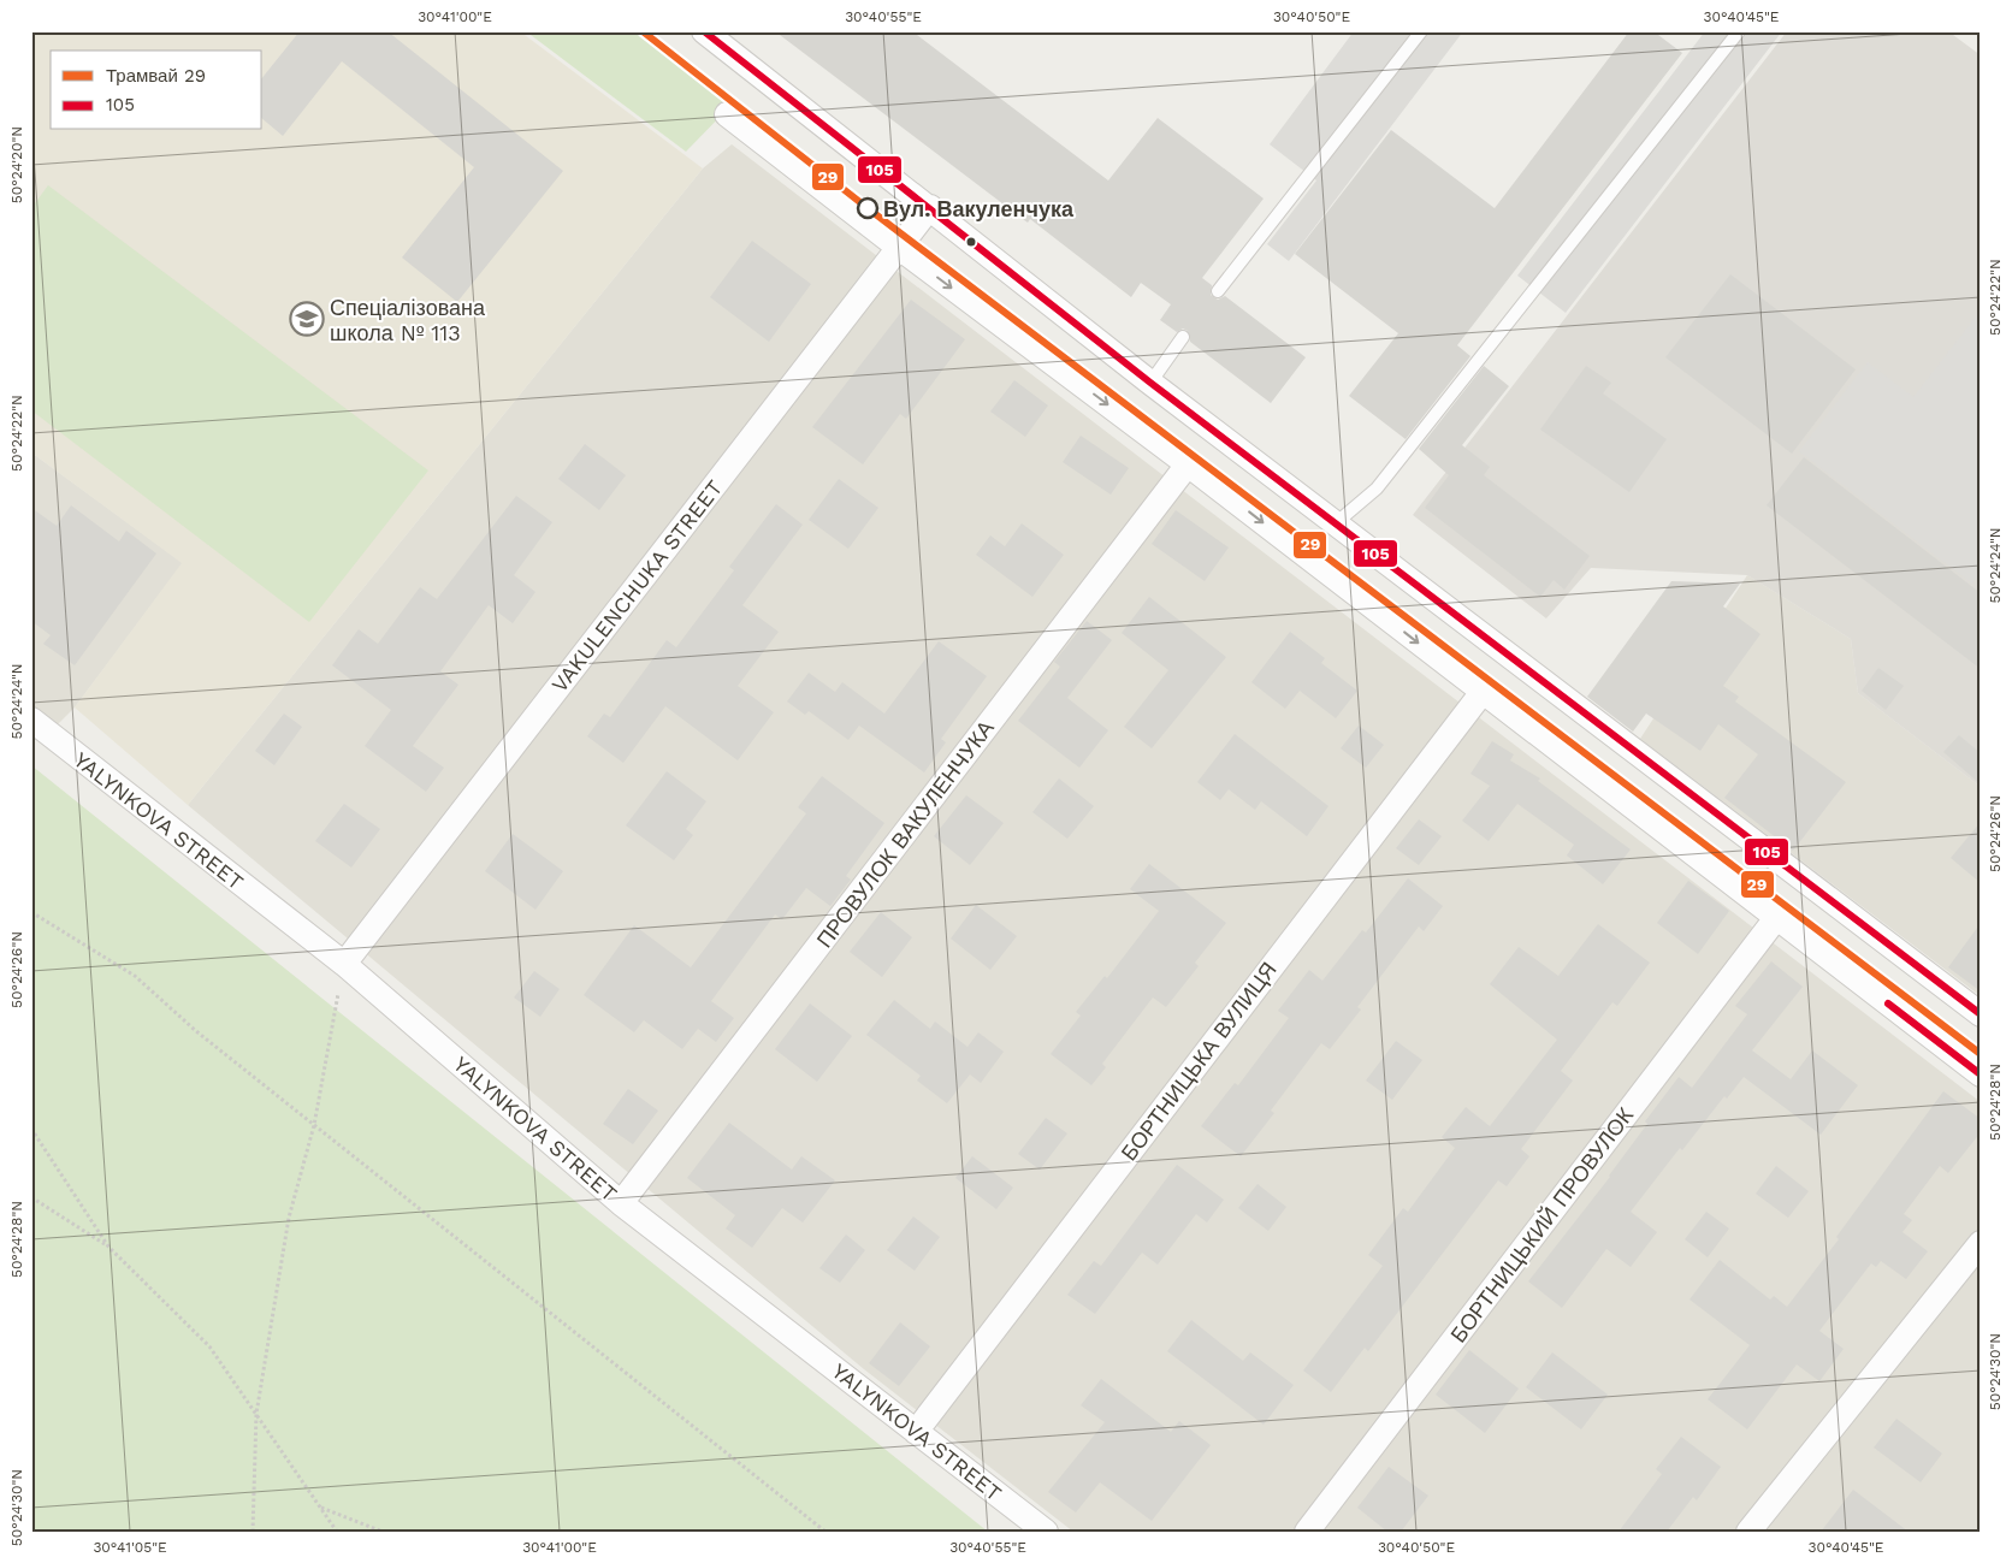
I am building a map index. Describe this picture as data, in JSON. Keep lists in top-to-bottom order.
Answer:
{
  "streets": {
    "street": [
      "VAKULENCHUKA STREET",
      "YALYNKOVA STREET",
      "ПРОВУЛОК ВАКУЛЕНЧУКА",
      "БОРТНИЦЬКА ВУЛИЦЯ",
      "БОРТНИЦЬКИЙ ПРОВУЛОК"
    ]
  },
  "crossings": [
    ["VAKULENCHUKA STREET", "YALYNKOVA STREET"],
    ["YALYNKOVA STREET", "ПРОВУЛОК ВАКУЛЕНЧУКА"],
    ["YALYNKOVA STREET", "БОРТНИЦЬКА ВУЛИЦЯ"]
  ],
  "places": {
    "other": ["Вул. Вакуленчука"],
    "school or university": ["Спеціалізована школа № 113"]
  },
  "lines": ["tram line 29", "transit line 105"],
  "legend": ["Трамвай 29", "105"],
  "coordinates": [
    "30°41'00\"E",
    "30°40'55\"E",
    "30°40'50\"E",
    "30°40'45\"E",
    "50°24'20\"N",
    "50°24'22\"N",
    "50°24'24\"N",
    "50°24'26\"N",
    "50°24'28\"N",
    "50°24'30\"N",
    "30°41'05\"E"
  ]
}
